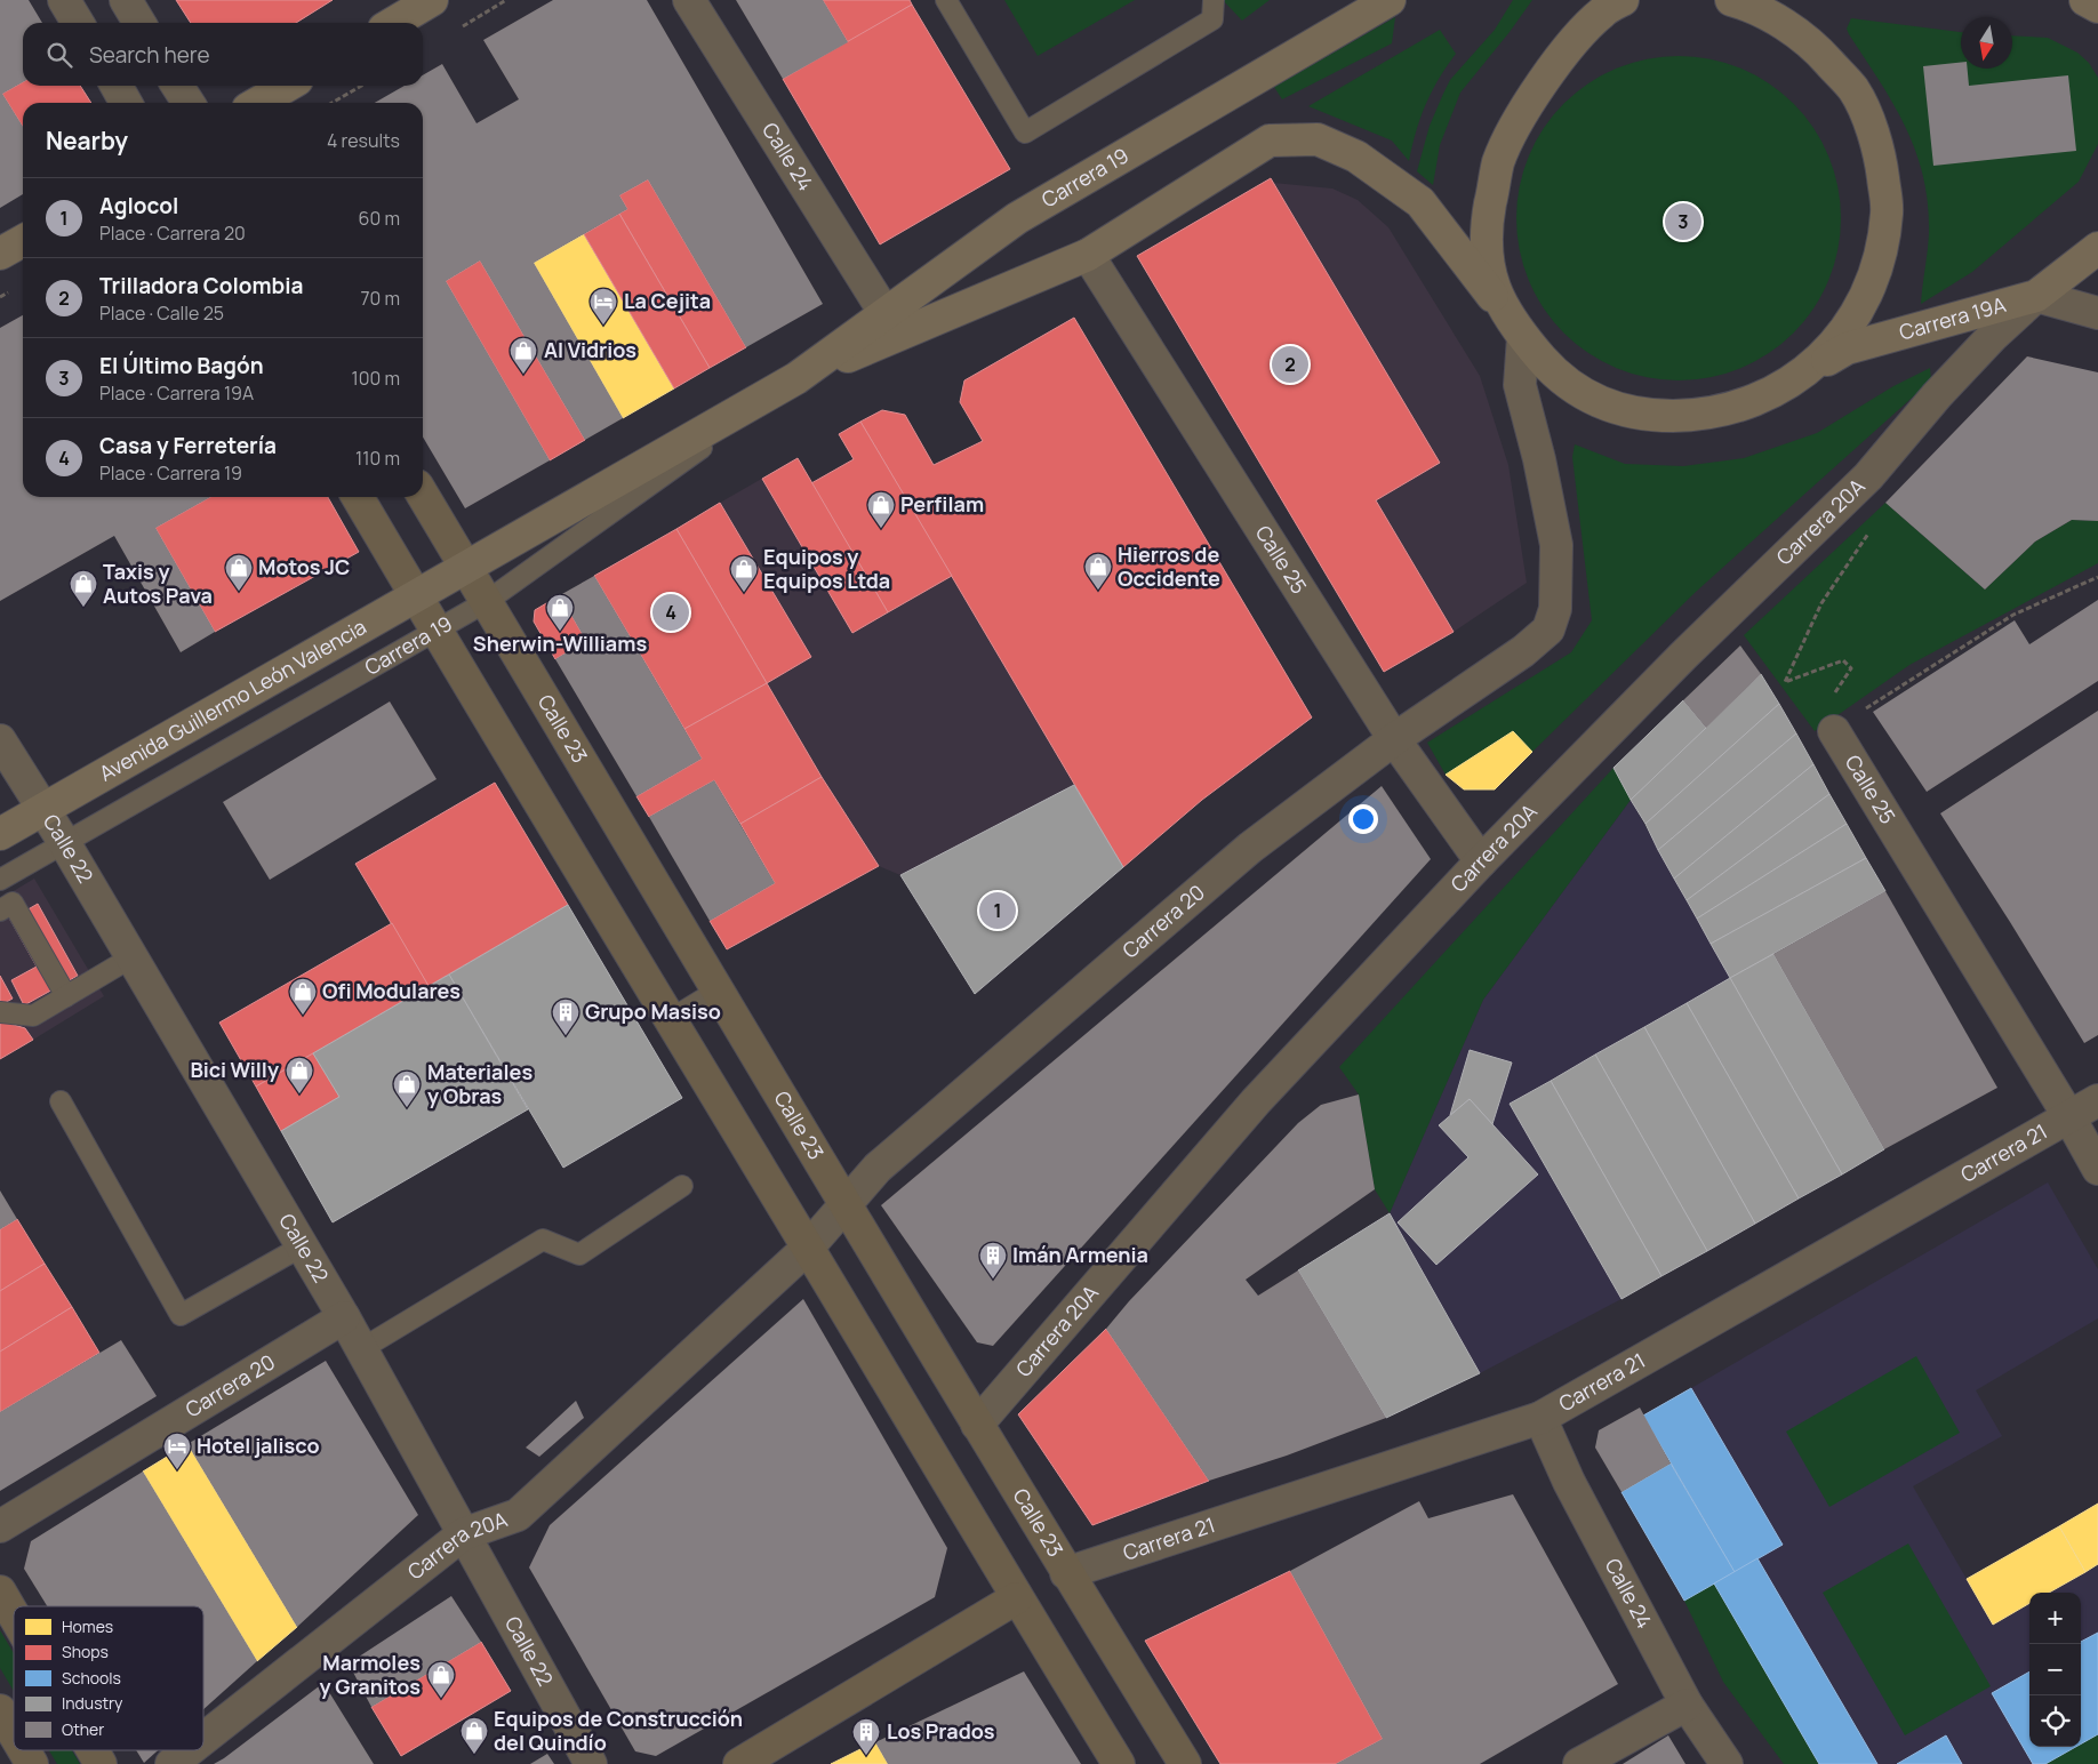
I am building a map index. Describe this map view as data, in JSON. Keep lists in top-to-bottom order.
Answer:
{
  "streets": {
    "main road": [
      "Carrera 19",
      "Carrera 19A",
      "Avenida Guillermo León Valencia",
      "Calle 23"
    ],
    "street": [
      "Calle 24",
      "Carrera 20A",
      "Calle 25",
      "Calle 22",
      "Carrera 20",
      "Carrera 21"
    ]
  },
  "crossings": [
    ["Calle 24", "Carrera 19"],
    ["Calle 24", "Carrera 21"],
    ["Carrera 19", "Avenida Guillermo León Valencia"],
    ["Carrera 19", "Calle 23"],
    ["Carrera 19", "Calle 22"],
    ["Carrera 19A", "Carrera 20A"],
    ["Carrera 20A", "Calle 25"],
    ["Carrera 20A", "Calle 23"],
    ["Carrera 20A", "Calle 22"],
    ["Carrera 20A", "Carrera 20"],
    ["Calle 25", "Carrera 20"],
    ["Calle 25", "Carrera 21"],
    ["Avenida Guillermo León Valencia", "Calle 23"],
    ["Avenida Guillermo León Valencia", "Calle 22"],
    ["Calle 23", "Carrera 20"],
    ["Calle 23", "Carrera 21"],
    ["Calle 22", "Carrera 20"]
  ],
  "places": {
    "hotel": ["La Cejita", "Hotel jalisco"],
    "shop": [
      "Al Vidrios",
      "Perfilam",
      "Hierros de Occidente",
      "Motos JC",
      "Equipos y Equipos Ltda",
      "Taxis y Autos Pava",
      "Sherwin-Williams",
      "Ofi Modulares",
      "Bici Willy",
      "Materiales y Obras",
      "Marmoles y Granitos",
      "Equipos de Construcción del Quindío"
    ],
    "building": ["Grupo Masiso", "Imán Armenia", "Los Prados"]
  },
  "legend": [
    "Homes",
    "Shops",
    "Schools",
    "Industry",
    "Other"
  ],
  "north": "bottom",
  "page": {
    "search": "Search here",
    "heading": ["Nearby", "4 results"],
    "list": [
      {
        "mark": "1",
        "name": "Aglocol",
        "note": "Place · Carrera 20",
        "value": "60 m"
      },
      {
        "mark": "2",
        "name": "Trilladora Colombia",
        "note": "Place · Calle 25",
        "value": "70 m"
      },
      {
        "mark": "3",
        "name": "El Último Bagón",
        "note": "Place · Carrera 19A",
        "value": "100 m"
      },
      {
        "mark": "4",
        "name": "Casa y Ferretería",
        "note": "Place · Carrera 19",
        "value": "110 m"
      }
    ],
    "pins": [
      "3",
      "2",
      "4",
      "1"
    ],
    "map_buttons": ["+", "−"]
  }
}
